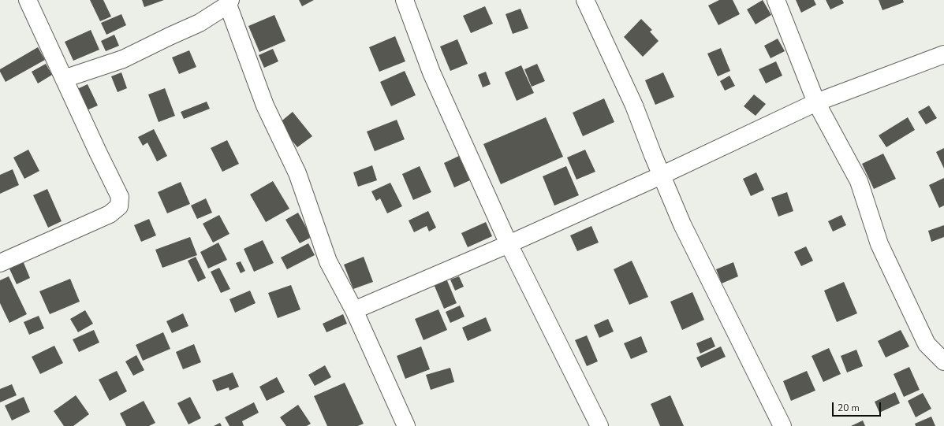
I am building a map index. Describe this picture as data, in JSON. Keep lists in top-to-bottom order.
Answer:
{
  "scale_bar": "20 m"
}
